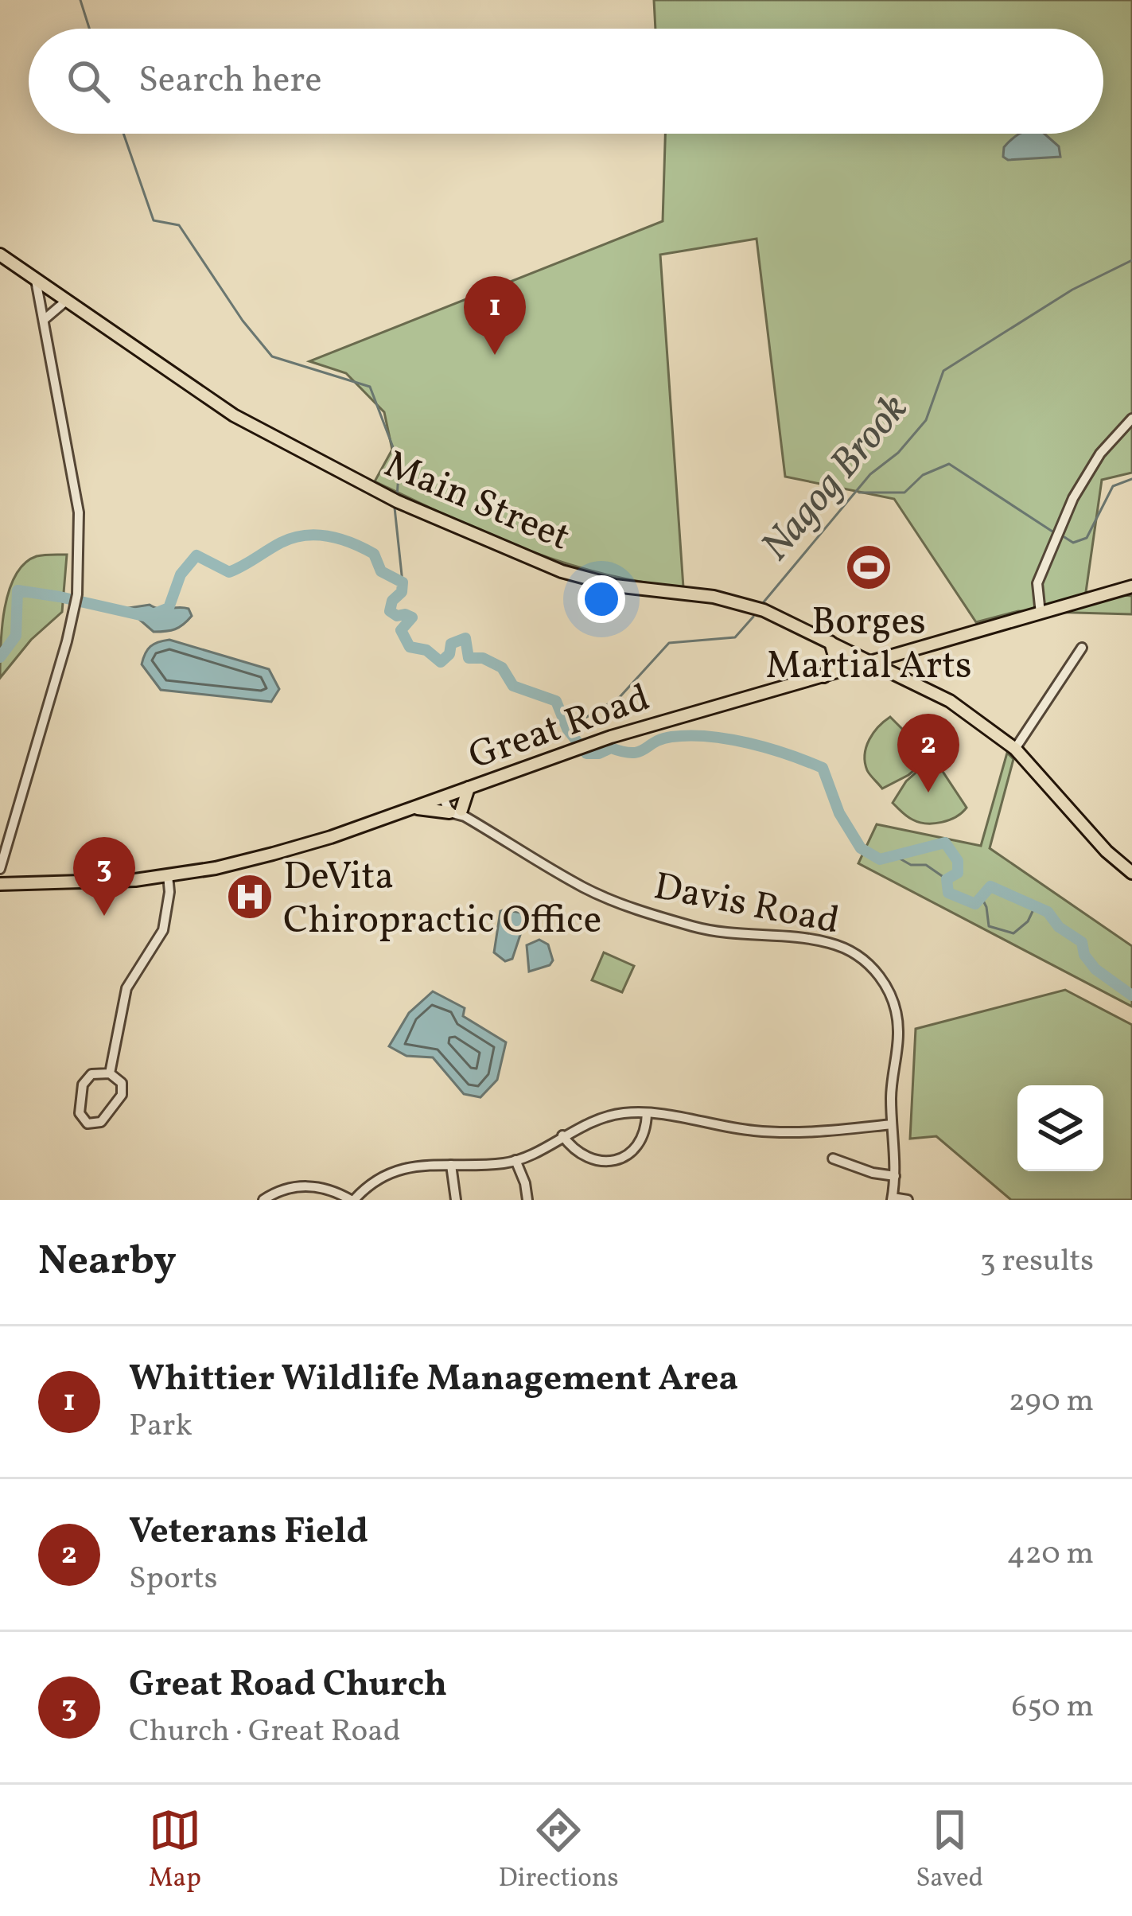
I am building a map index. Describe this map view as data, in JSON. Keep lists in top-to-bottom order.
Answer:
{
  "streets": {
    "main road": ["Main Street", "Great Road"],
    "street": ["Davis Road"]
  },
  "crossings": [
    ["Main Street", "Great Road"]
  ],
  "water": ["Nagog Brook"],
  "places": {
    "sports": ["Borges Martial Arts"],
    "hospital": ["DeVita Chiropractic Office"]
  },
  "page": {
    "search": "Search here",
    "pins": ["1", "2", "3"],
    "heading": ["Nearby", "3 results"],
    "list": [
      {
        "mark": "1",
        "name": "Whittier Wildlife Management Area",
        "note": "Park",
        "value": "290 m"
      },
      {
        "mark": "2",
        "name": "Veterans Field",
        "note": "Sports",
        "value": "420 m"
      },
      {
        "mark": "3",
        "name": "Great Road Church",
        "note": "Church · Great Road",
        "value": "650 m"
      }
    ],
    "nav": ["Map", "Directions", "Saved"]
  }
}
